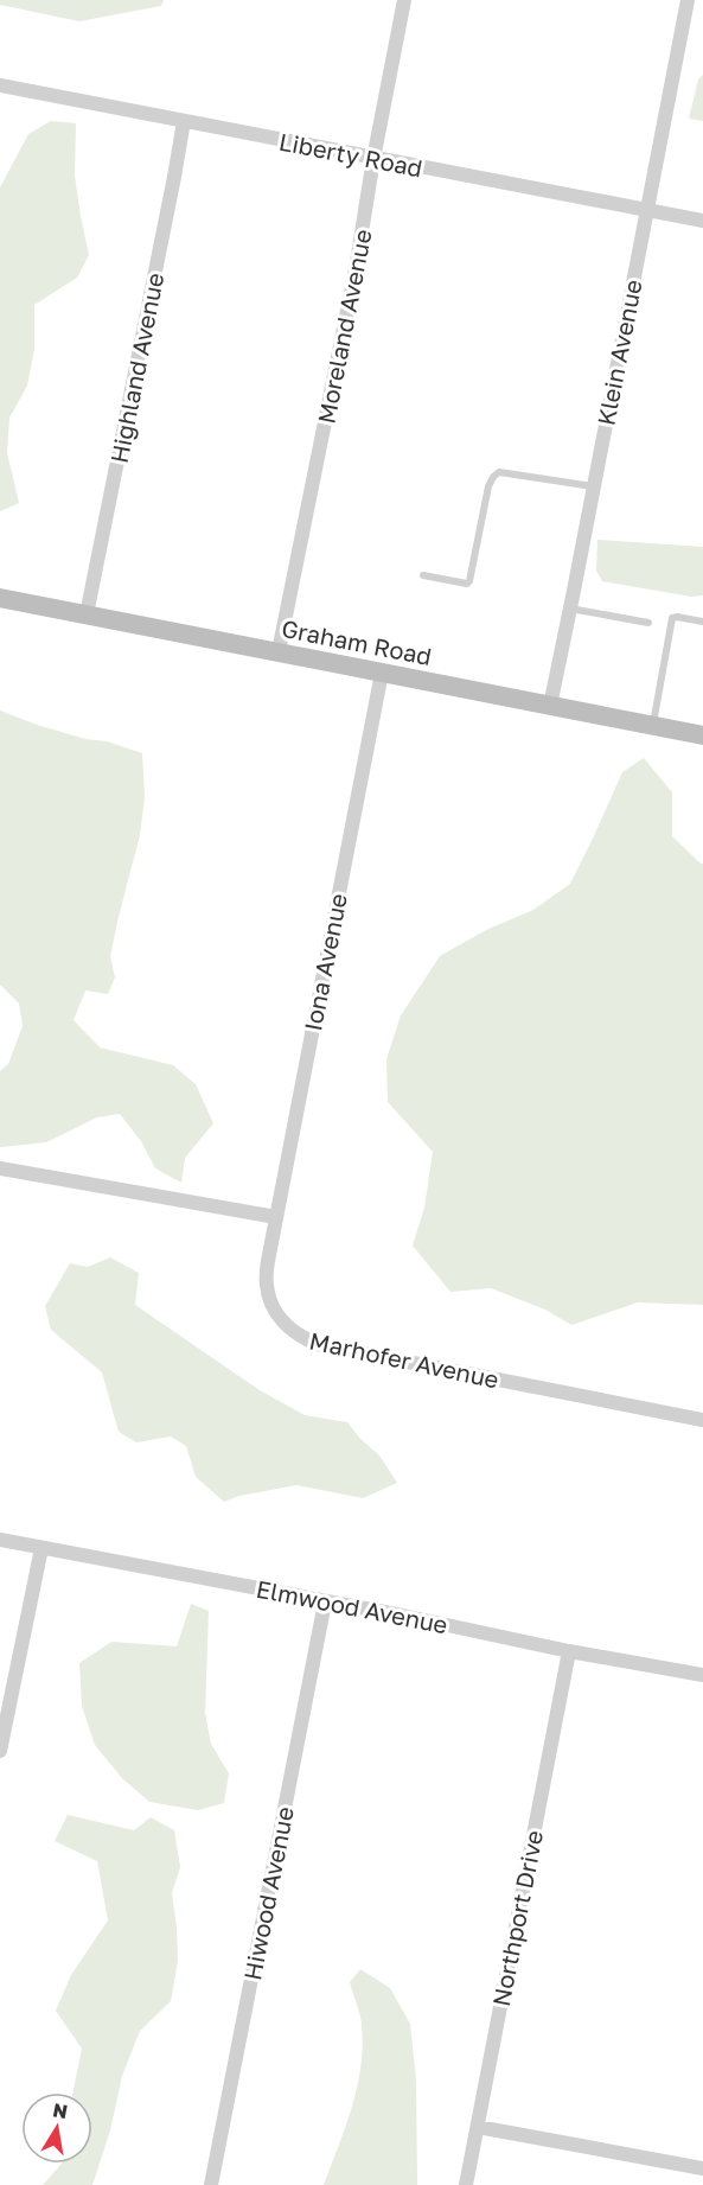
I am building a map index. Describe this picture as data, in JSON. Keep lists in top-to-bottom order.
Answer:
{
  "streets": {
    "main road": ["Graham Road"],
    "street": [
      "Liberty Road",
      "Moreland Avenue",
      "Klein Avenue",
      "Highland Avenue",
      "Iona Avenue",
      "Marhofer Avenue",
      "Elmwood Avenue",
      "Hiwood Avenue",
      "Northport Drive"
    ]
  },
  "crossings": [
    ["Liberty Road", "Moreland Avenue"],
    ["Liberty Road", "Klein Avenue"],
    ["Liberty Road", "Highland Avenue"],
    ["Moreland Avenue", "Graham Road"],
    ["Klein Avenue", "Graham Road"],
    ["Highland Avenue", "Graham Road"],
    ["Graham Road", "Iona Avenue"],
    ["Iona Avenue", "Marhofer Avenue"],
    ["Elmwood Avenue", "Hiwood Avenue"],
    ["Elmwood Avenue", "Northport Drive"]
  ],
  "north": "top"
}
